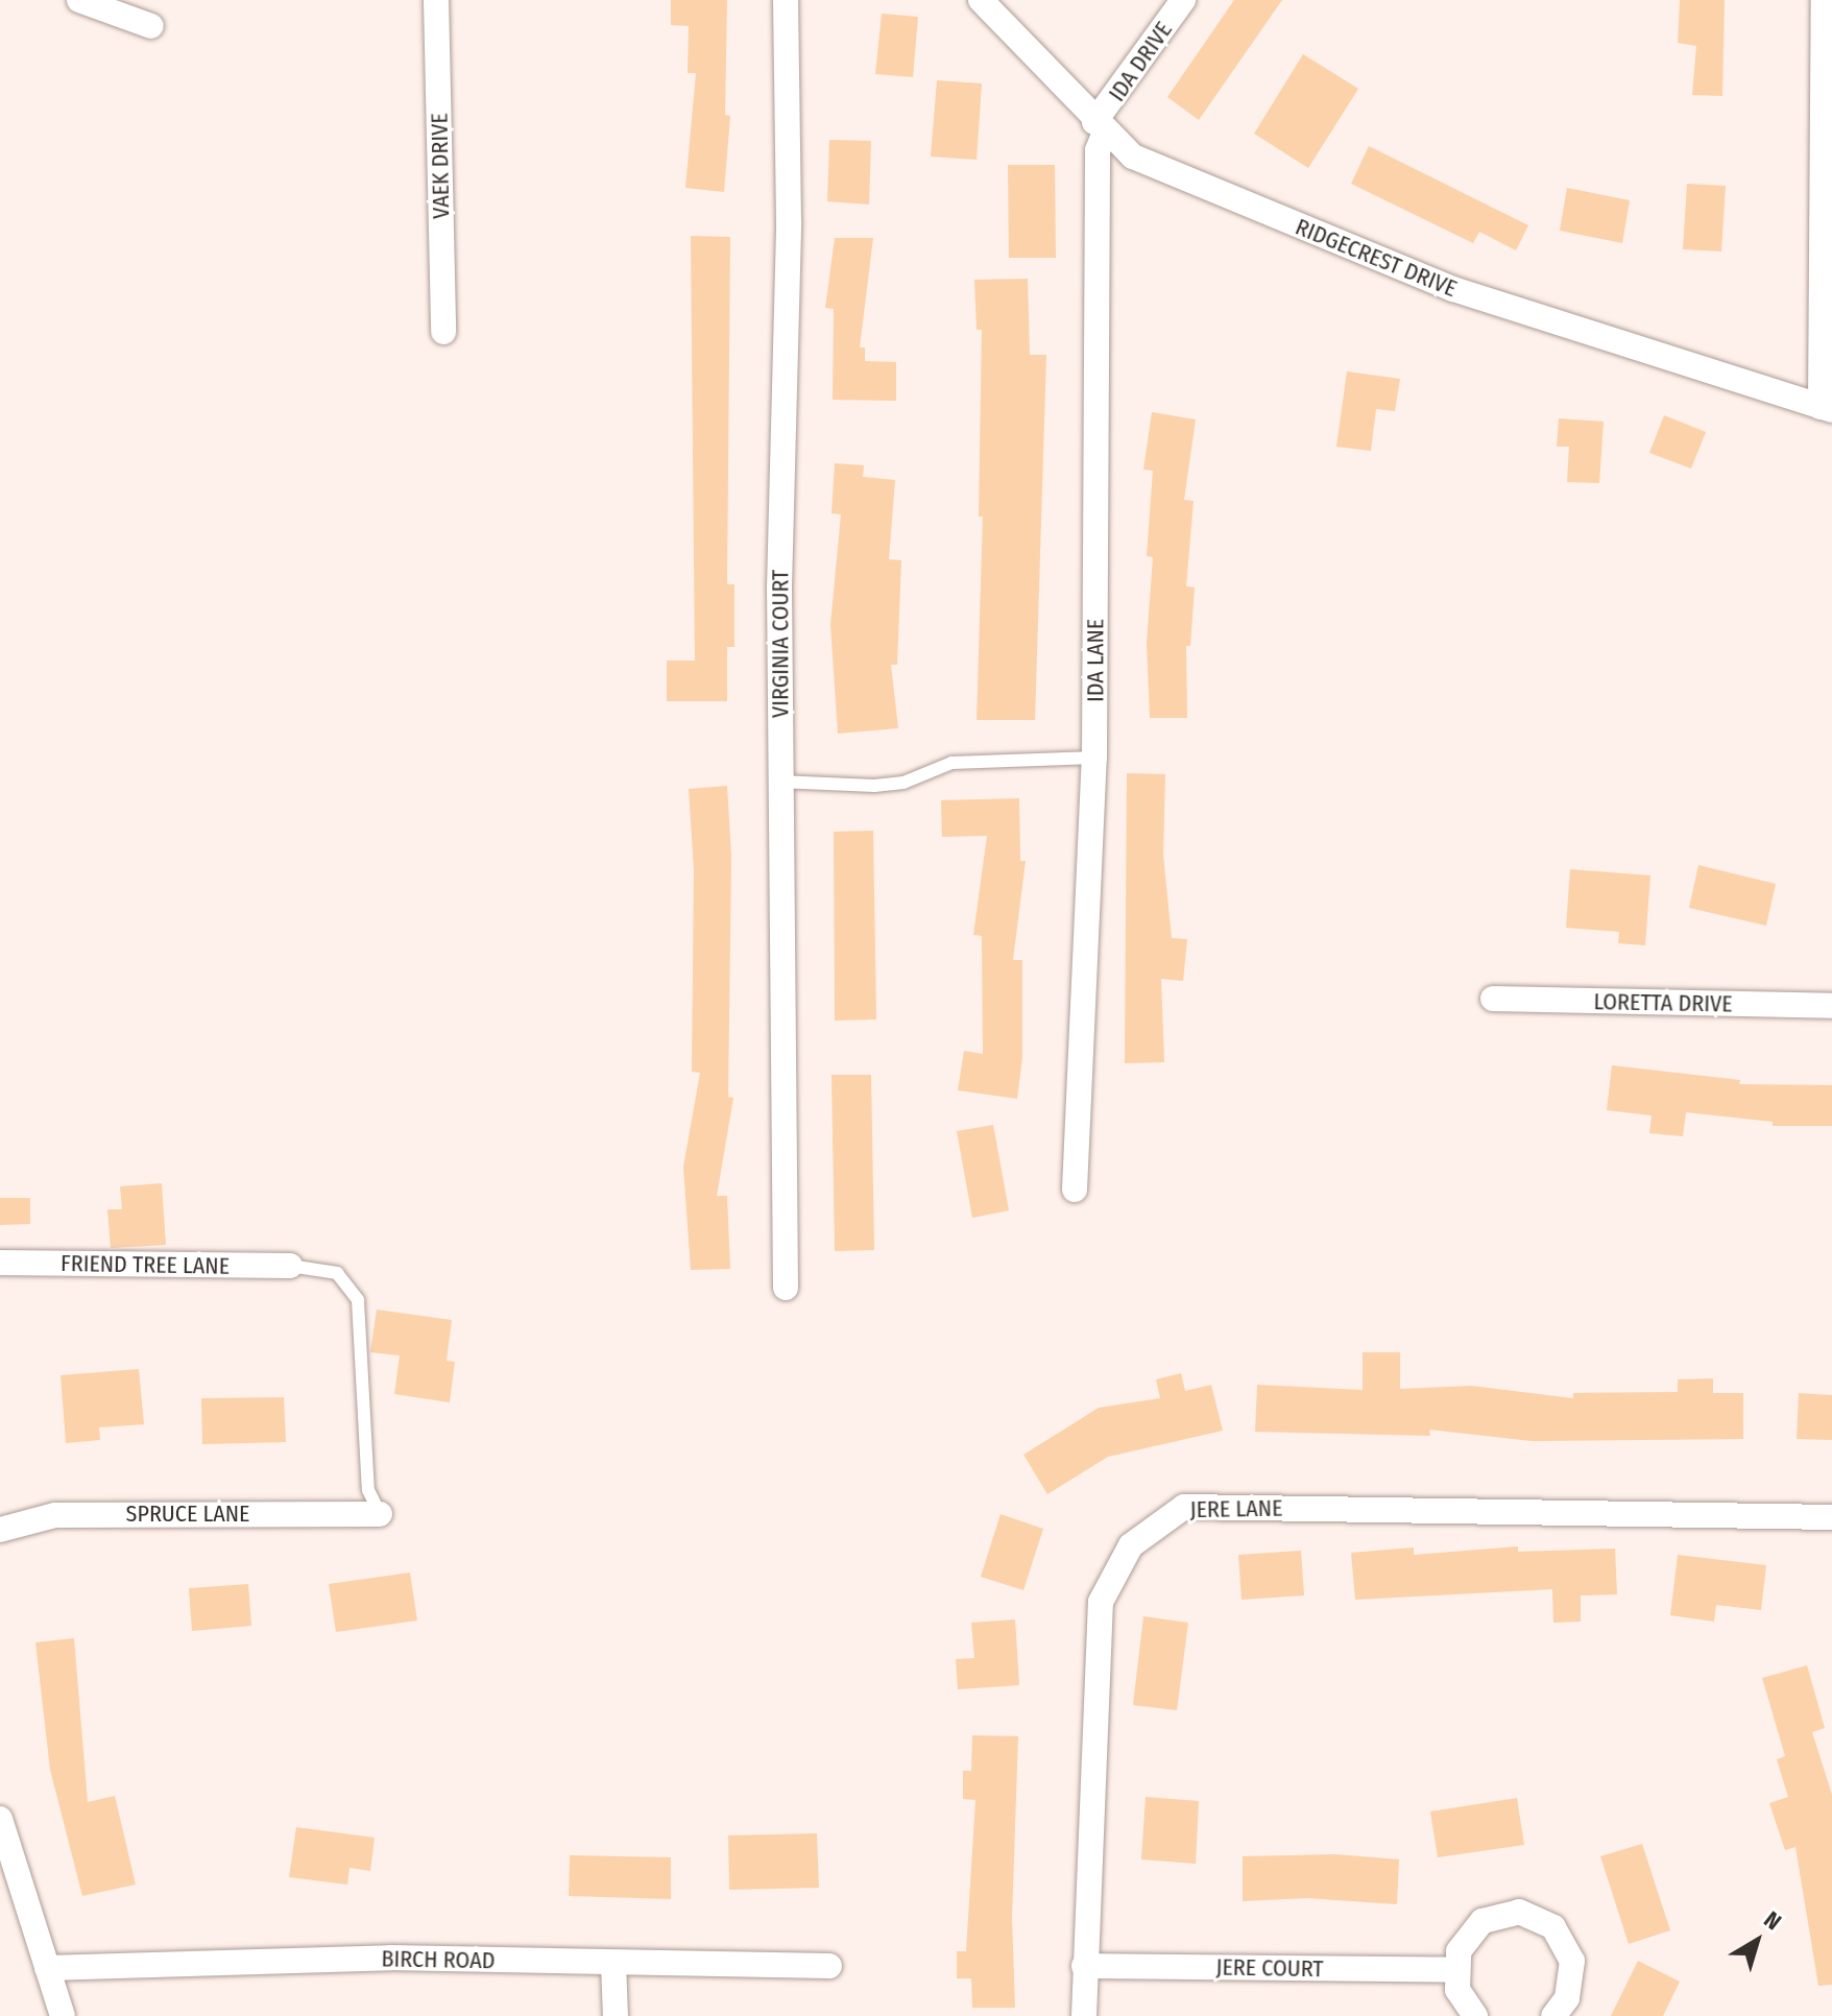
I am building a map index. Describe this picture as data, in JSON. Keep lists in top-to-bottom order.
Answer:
{
  "streets": {
    "street": [
      "IDA DRIVE",
      "VAEK DRIVE",
      "RIDGECREST DRIVE",
      "VIRGINIA COURT",
      "IDA LANE",
      "LORETTA DRIVE",
      "FRIEND TREE LANE",
      "JERE LANE",
      "SPRUCE LANE",
      "BIRCH ROAD",
      "JERE COURT"
    ]
  },
  "crossings": [
    ["IDA DRIVE", "RIDGECREST DRIVE"],
    ["IDA DRIVE", "IDA LANE"],
    ["RIDGECREST DRIVE", "IDA LANE"],
    ["JERE LANE", "JERE COURT"]
  ],
  "north": "top right"
}
